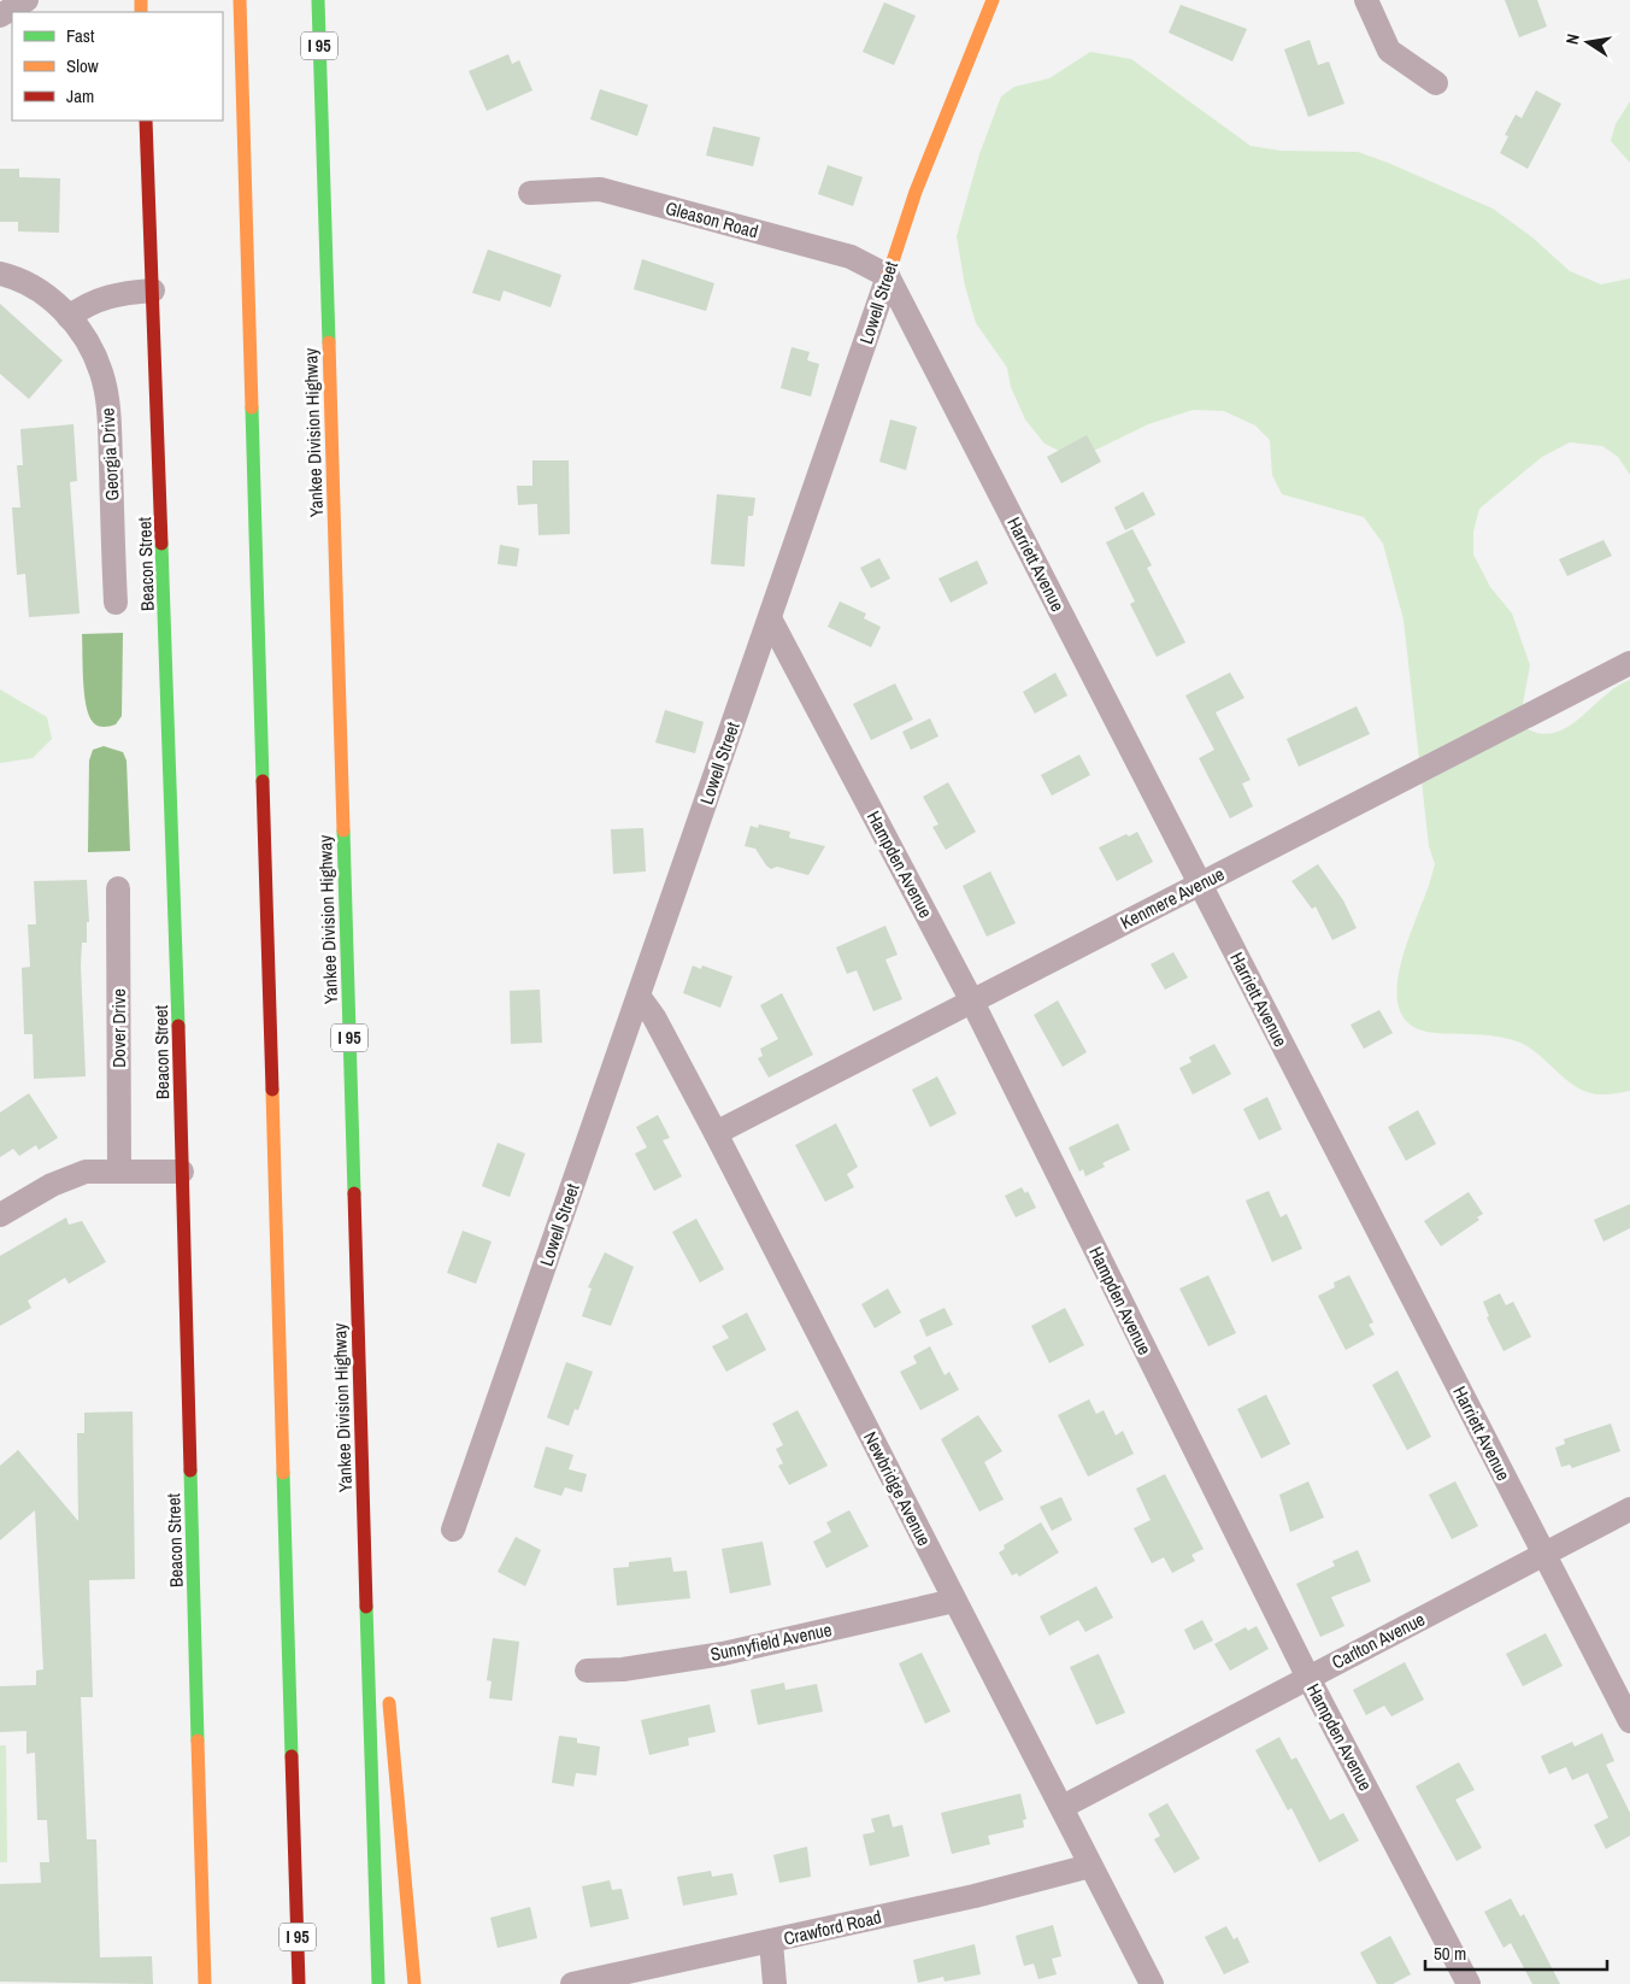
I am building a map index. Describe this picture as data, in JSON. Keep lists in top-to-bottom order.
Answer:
{
  "streets": {
    "main road": [
      "I 95",
      "Lowell Street",
      "Yankee Division Highway",
      "Beacon Street"
    ],
    "street": [
      "Gleason Road",
      "Georgia Drive",
      "Harriett Avenue",
      "Hampden Avenue",
      "Kenmere Avenue",
      "Dover Drive",
      "Newbridge Avenue",
      "Carlton Avenue",
      "Sunnyfield Avenue",
      "Crawford Road"
    ]
  },
  "crossings": [
    ["Gleason Road", "Lowell Street"],
    ["Gleason Road", "Harriett Avenue"],
    ["Lowell Street", "Harriett Avenue"],
    ["Lowell Street", "Hampden Avenue"],
    ["Lowell Street", "Newbridge Avenue"],
    ["Harriett Avenue", "Kenmere Avenue"],
    ["Harriett Avenue", "Carlton Avenue"],
    ["Hampden Avenue", "Kenmere Avenue"],
    ["Hampden Avenue", "Carlton Avenue"],
    ["Kenmere Avenue", "Newbridge Avenue"],
    ["Newbridge Avenue", "Carlton Avenue"],
    ["Newbridge Avenue", "Sunnyfield Avenue"],
    ["Newbridge Avenue", "Crawford Road"]
  ],
  "legend": ["Fast", "Slow", "Jam"],
  "scale_bar": "50 m",
  "north": "left"
}
